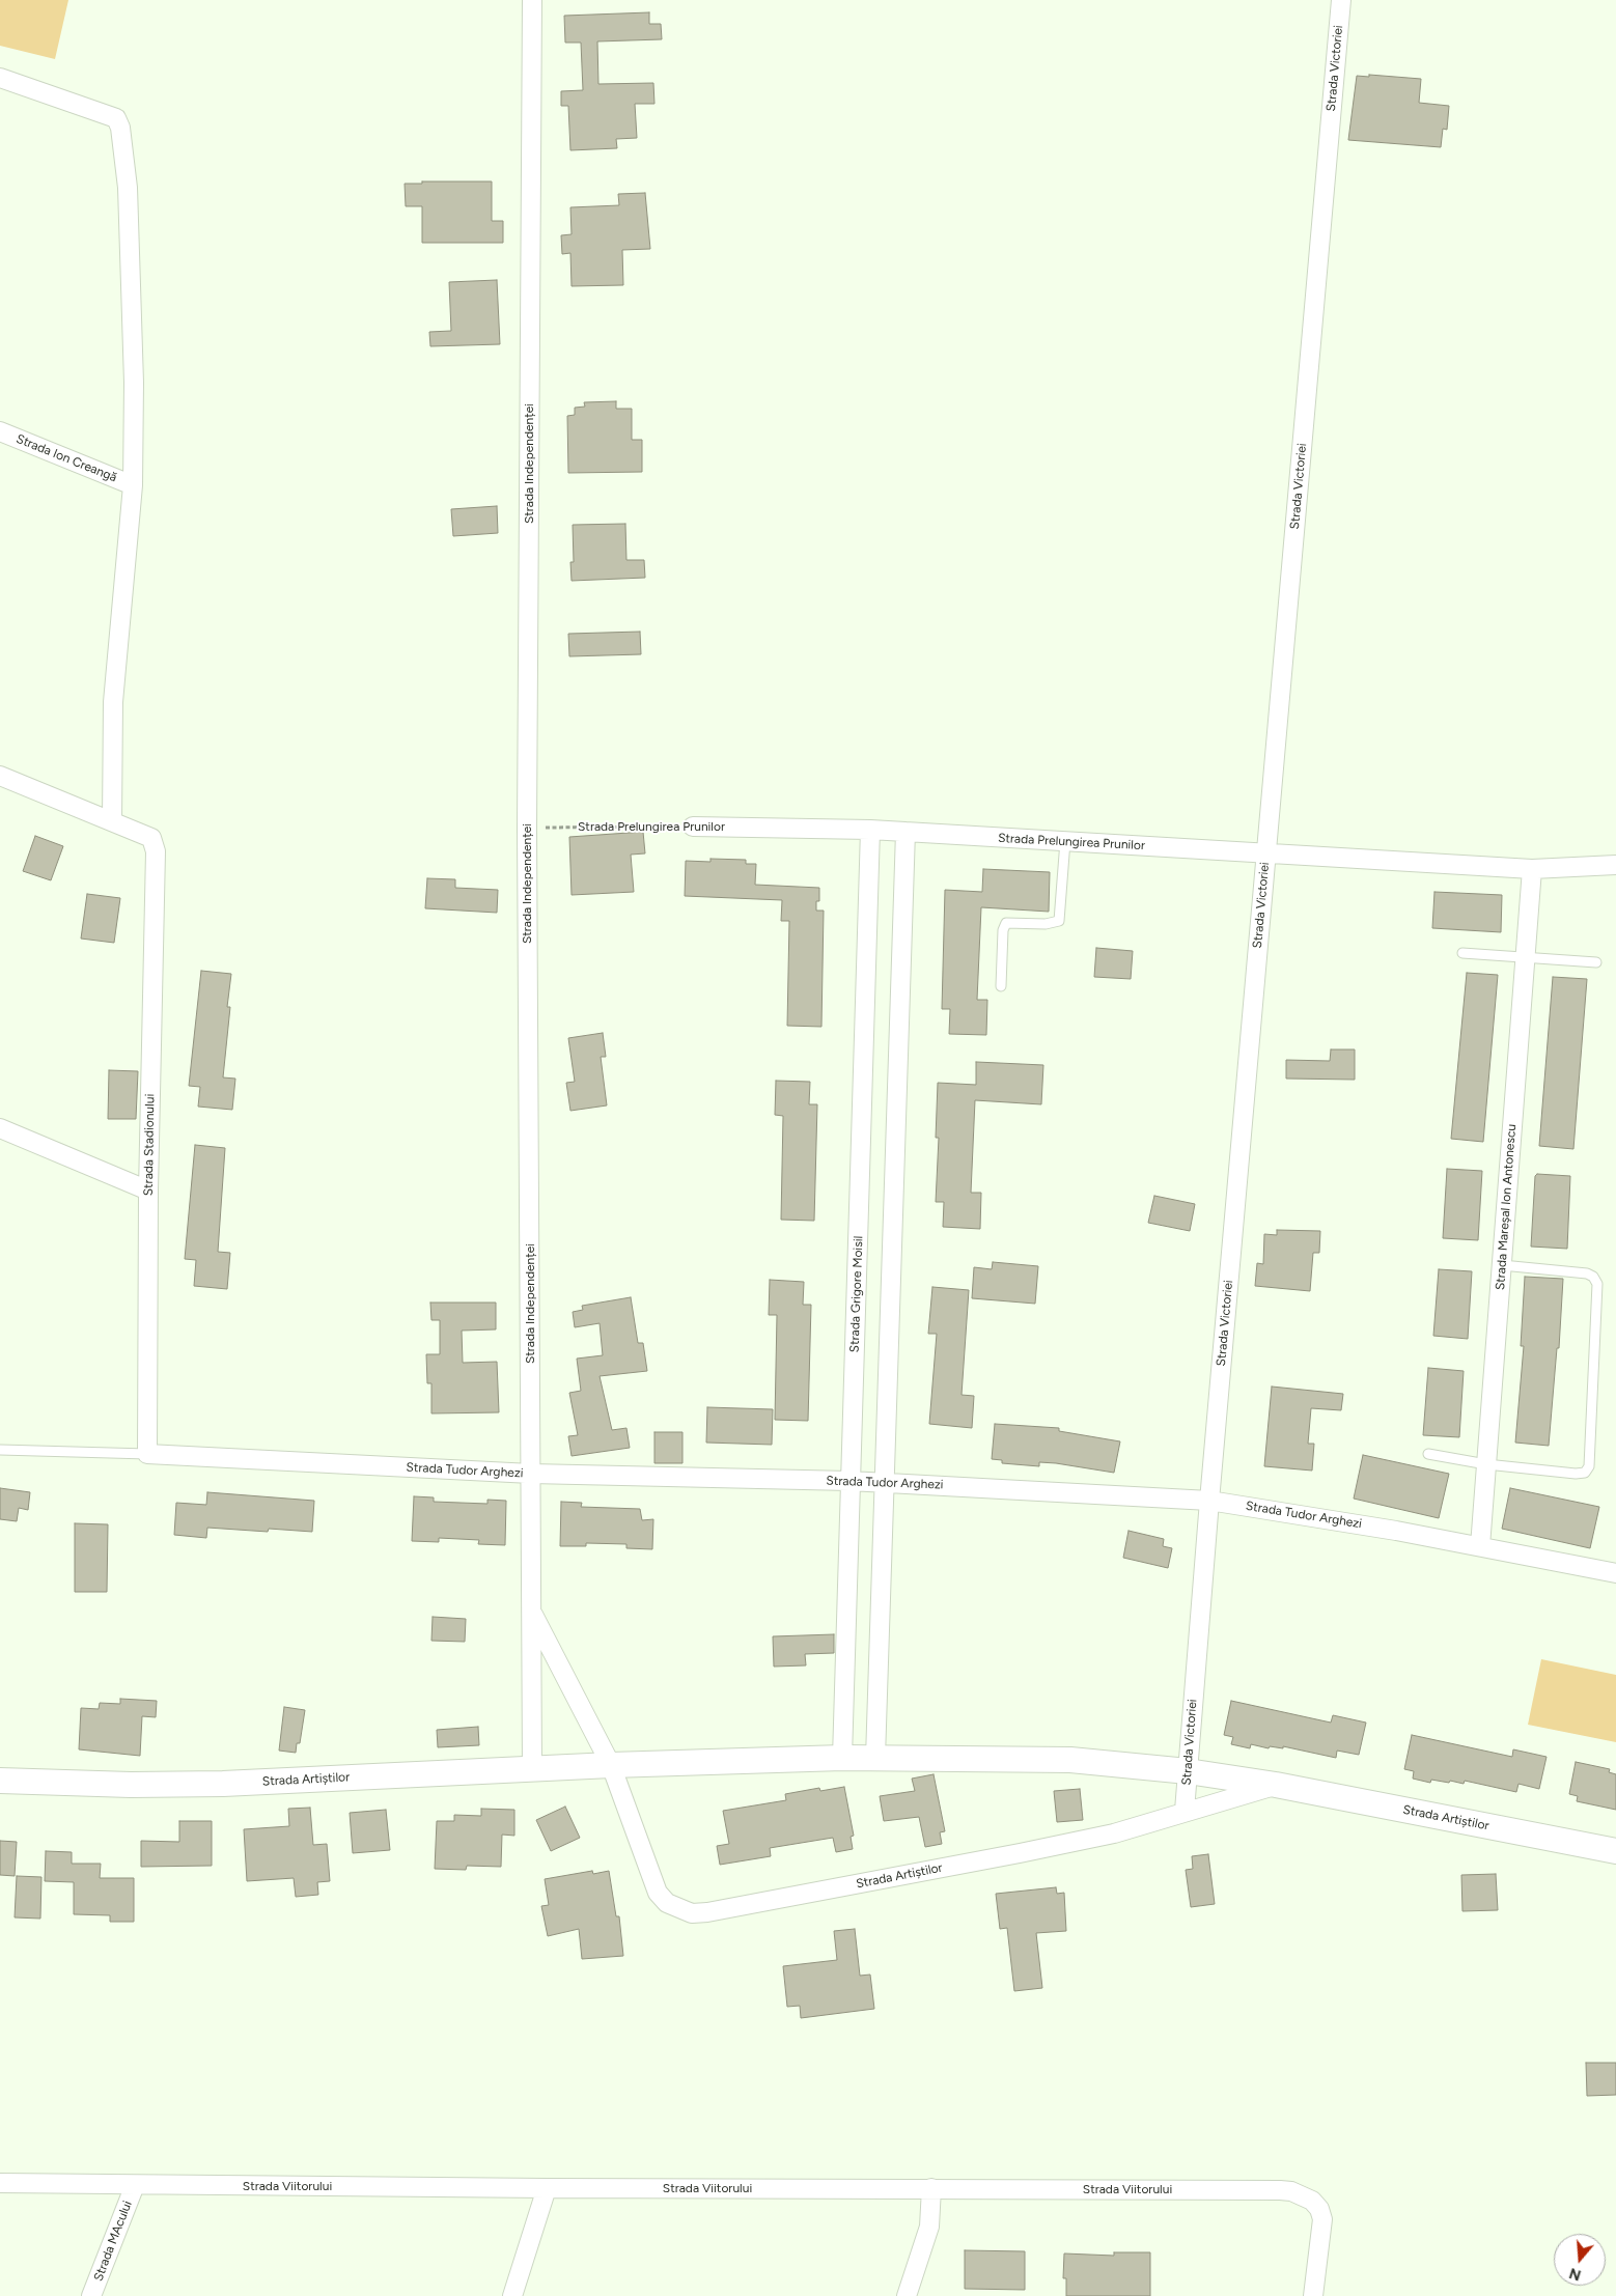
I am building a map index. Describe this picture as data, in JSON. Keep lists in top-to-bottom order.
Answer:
{
  "streets": {
    "street": [
      "Strada Victoriei",
      "Strada Ion Creangă",
      "Strada Independenței",
      "Strada Prelungirea Prunilor",
      "Strada Stadionului",
      "Strada Mareșal Ion Antonescu",
      "Strada Grigore Moisil",
      "Strada Tudor Arghezi",
      "Strada Artiștilor",
      "Strada Viitorului",
      "Strada MAcului"
    ]
  },
  "crossings": [
    ["Strada Victoriei", "Strada Prelungirea Prunilor"],
    ["Strada Victoriei", "Strada Tudor Arghezi"],
    ["Strada Victoriei", "Strada Artiștilor"],
    ["Strada Independenței", "Strada Prelungirea Prunilor"],
    ["Strada Independenței", "Strada Tudor Arghezi"],
    ["Strada Independenței", "Strada Artiștilor"],
    ["Strada Prelungirea Prunilor", "Strada Mareșal Ion Antonescu"],
    ["Strada Prelungirea Prunilor", "Strada Grigore Moisil"],
    ["Strada Stadionului", "Strada Tudor Arghezi"],
    ["Strada Mareșal Ion Antonescu", "Strada Tudor Arghezi"],
    ["Strada Grigore Moisil", "Strada Tudor Arghezi"],
    ["Strada Grigore Moisil", "Strada Artiștilor"],
    ["Strada Viitorului", "Strada MAcului"]
  ],
  "north": "bottom"
}
